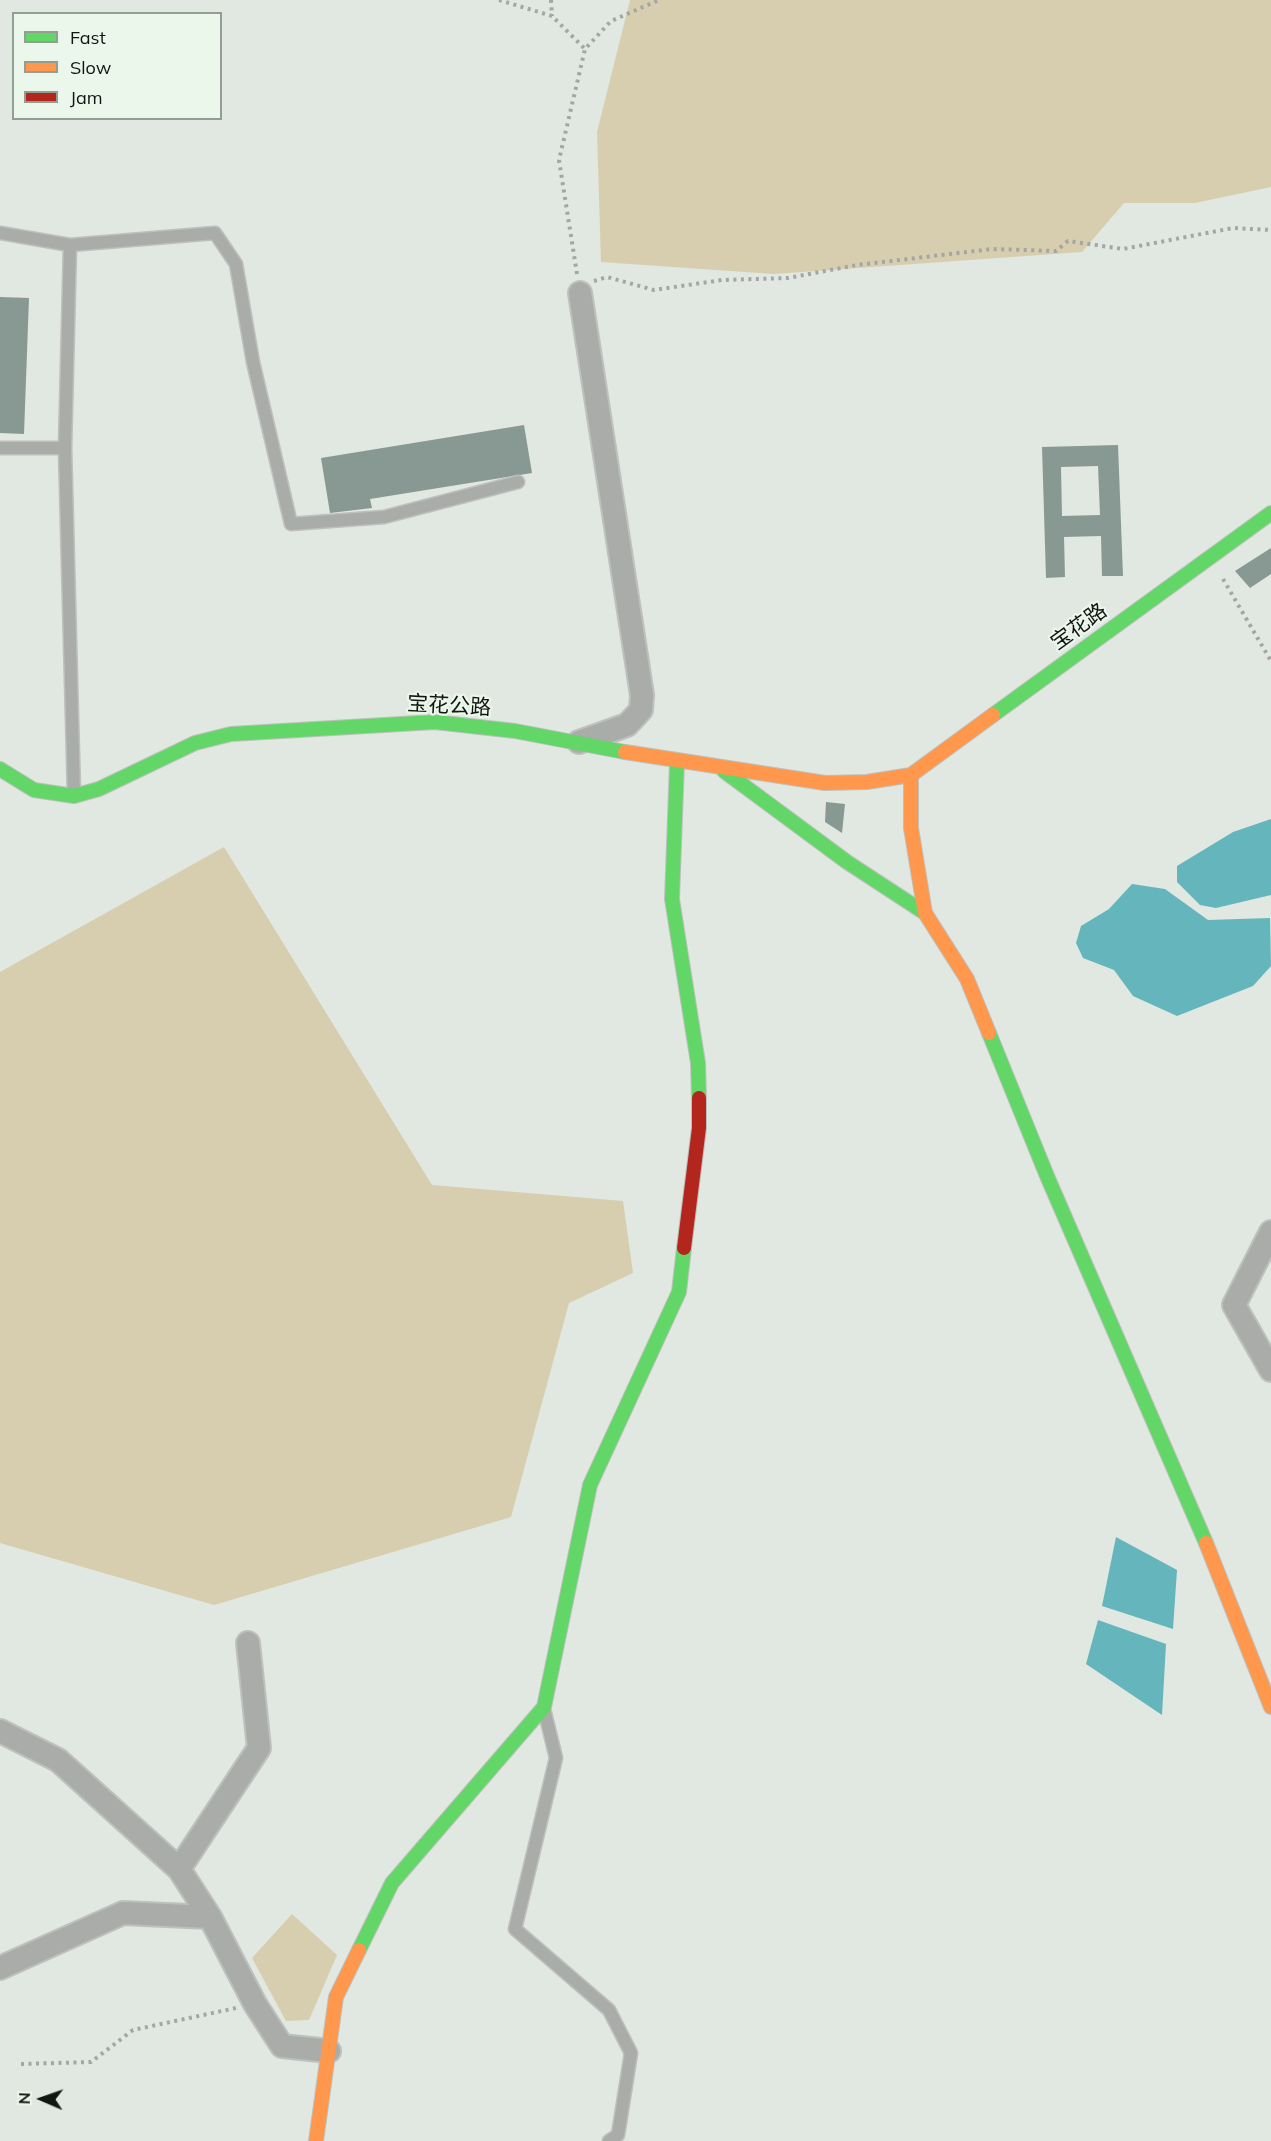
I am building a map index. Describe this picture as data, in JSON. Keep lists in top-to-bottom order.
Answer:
{
  "streets": {
    "street": ["宝花路", "宝花公路"]
  },
  "crossings": [
    ["宝花路", "宝花公路"]
  ],
  "legend": ["Fast", "Slow", "Jam"],
  "north": "left"
}
